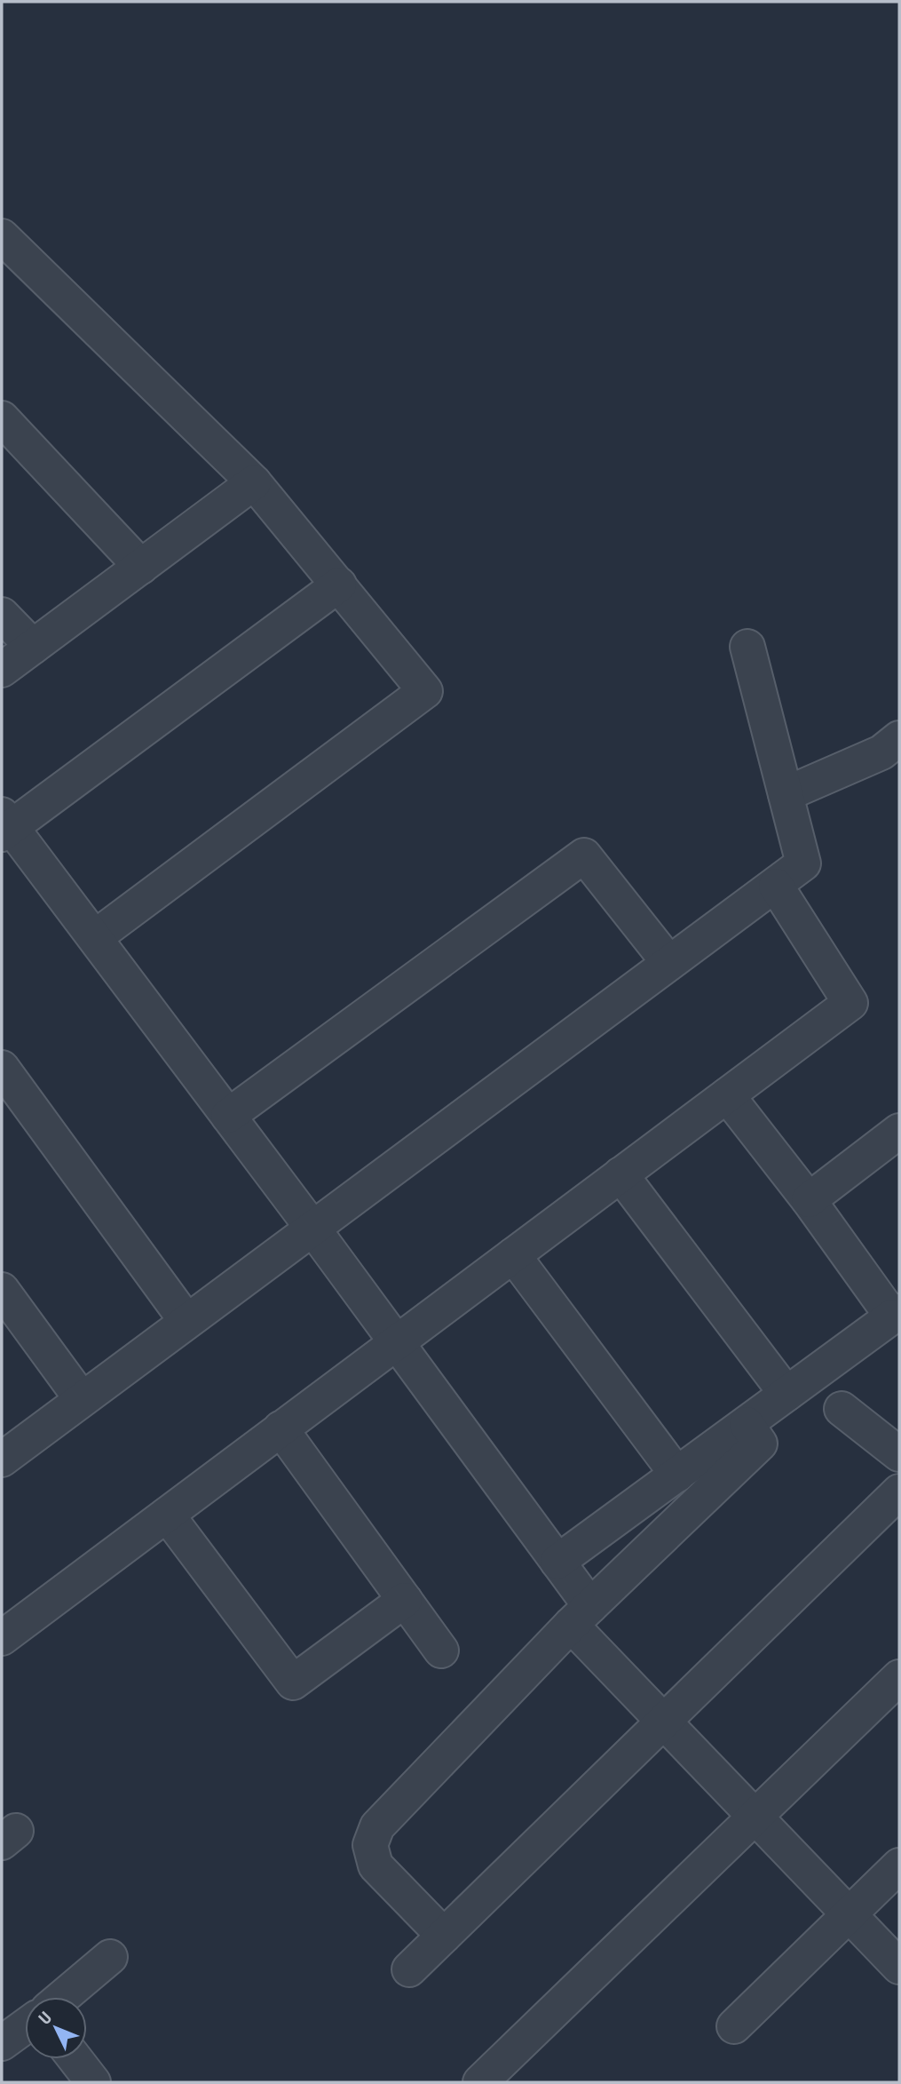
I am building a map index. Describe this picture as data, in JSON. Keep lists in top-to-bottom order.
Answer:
{
  "north": "top left"
}
